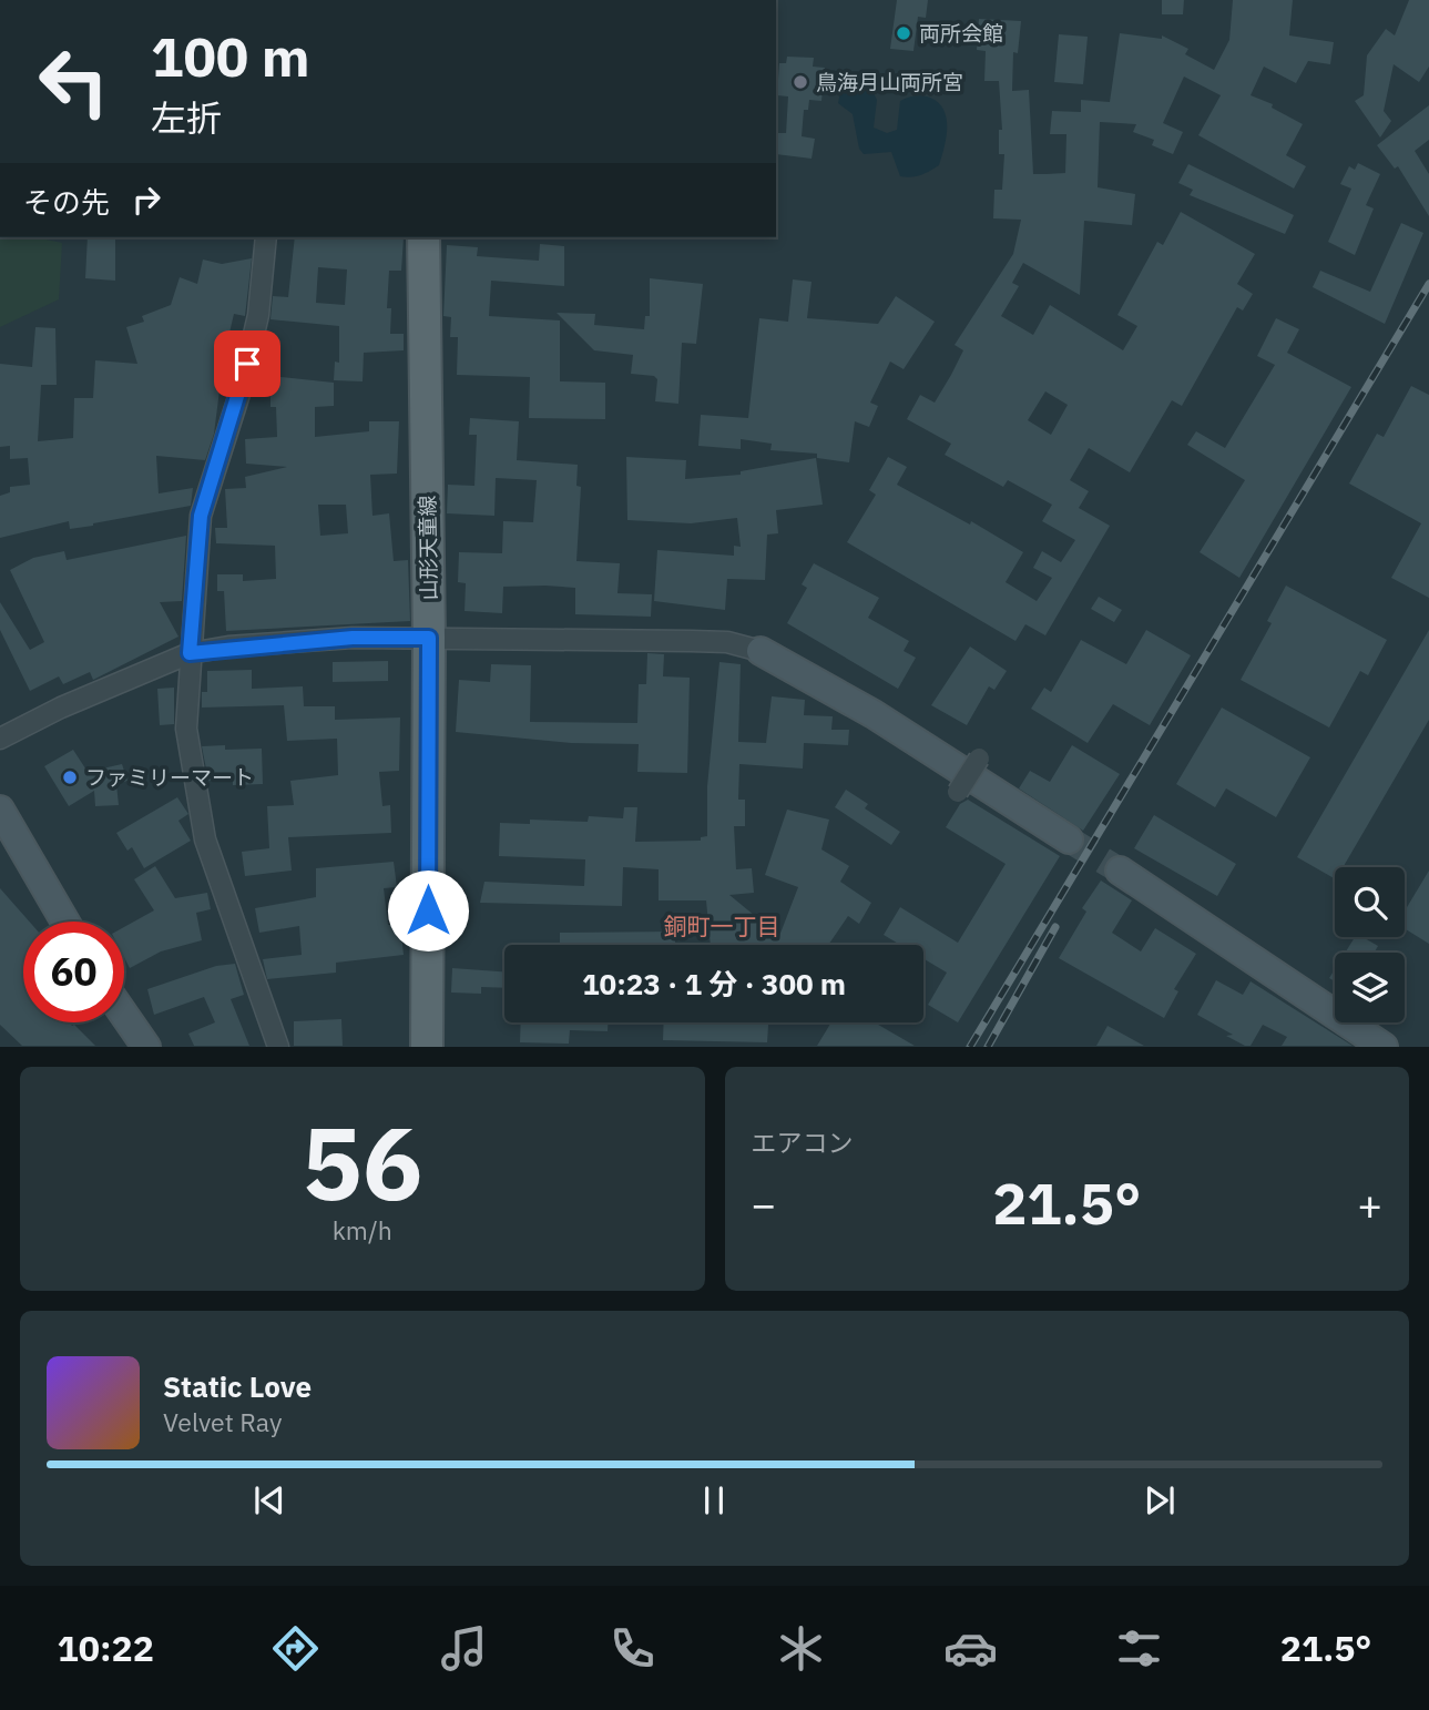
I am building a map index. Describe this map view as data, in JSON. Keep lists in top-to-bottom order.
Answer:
{
  "streets": {
    "main road": ["山形天童線"]
  },
  "districts": ["銅町一丁目"],
  "places": ["両所会館", "鳥海月山両所宮", "ファミリーマート"],
  "page": {
    "turn": ["100 m", "左折"],
    "then": "その先",
    "limit": "60",
    "trip": "10:23 · 1 分 · 300 m",
    "tile": [
      ["56", "km/h"],
      "エアコン"
    ],
    "heat": ["−", "21.5°", "+"],
    "song": ["Static Love", "Velvet Ray"],
    "tabs": ["10:22", "21.5°"]
  }
}
